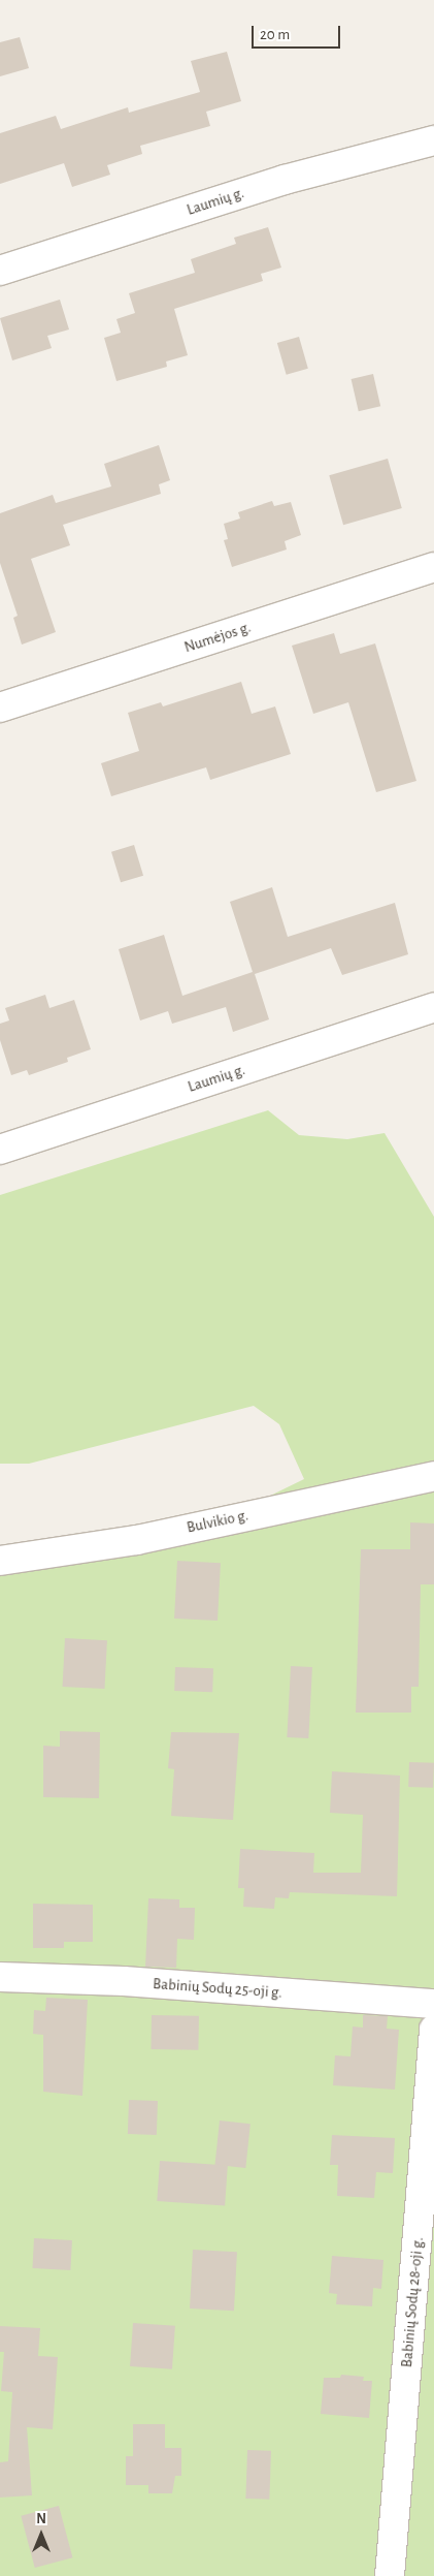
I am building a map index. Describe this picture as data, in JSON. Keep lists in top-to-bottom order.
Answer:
{
  "streets": {
    "street": [
      "Laumių g.",
      "Numėjos g.",
      "Bulvikio g.",
      "Babinių Sodų 25-oji g.",
      "Babinių Sodų 28-oji g."
    ]
  },
  "scale_bar": "20 m",
  "north": "top"
}
